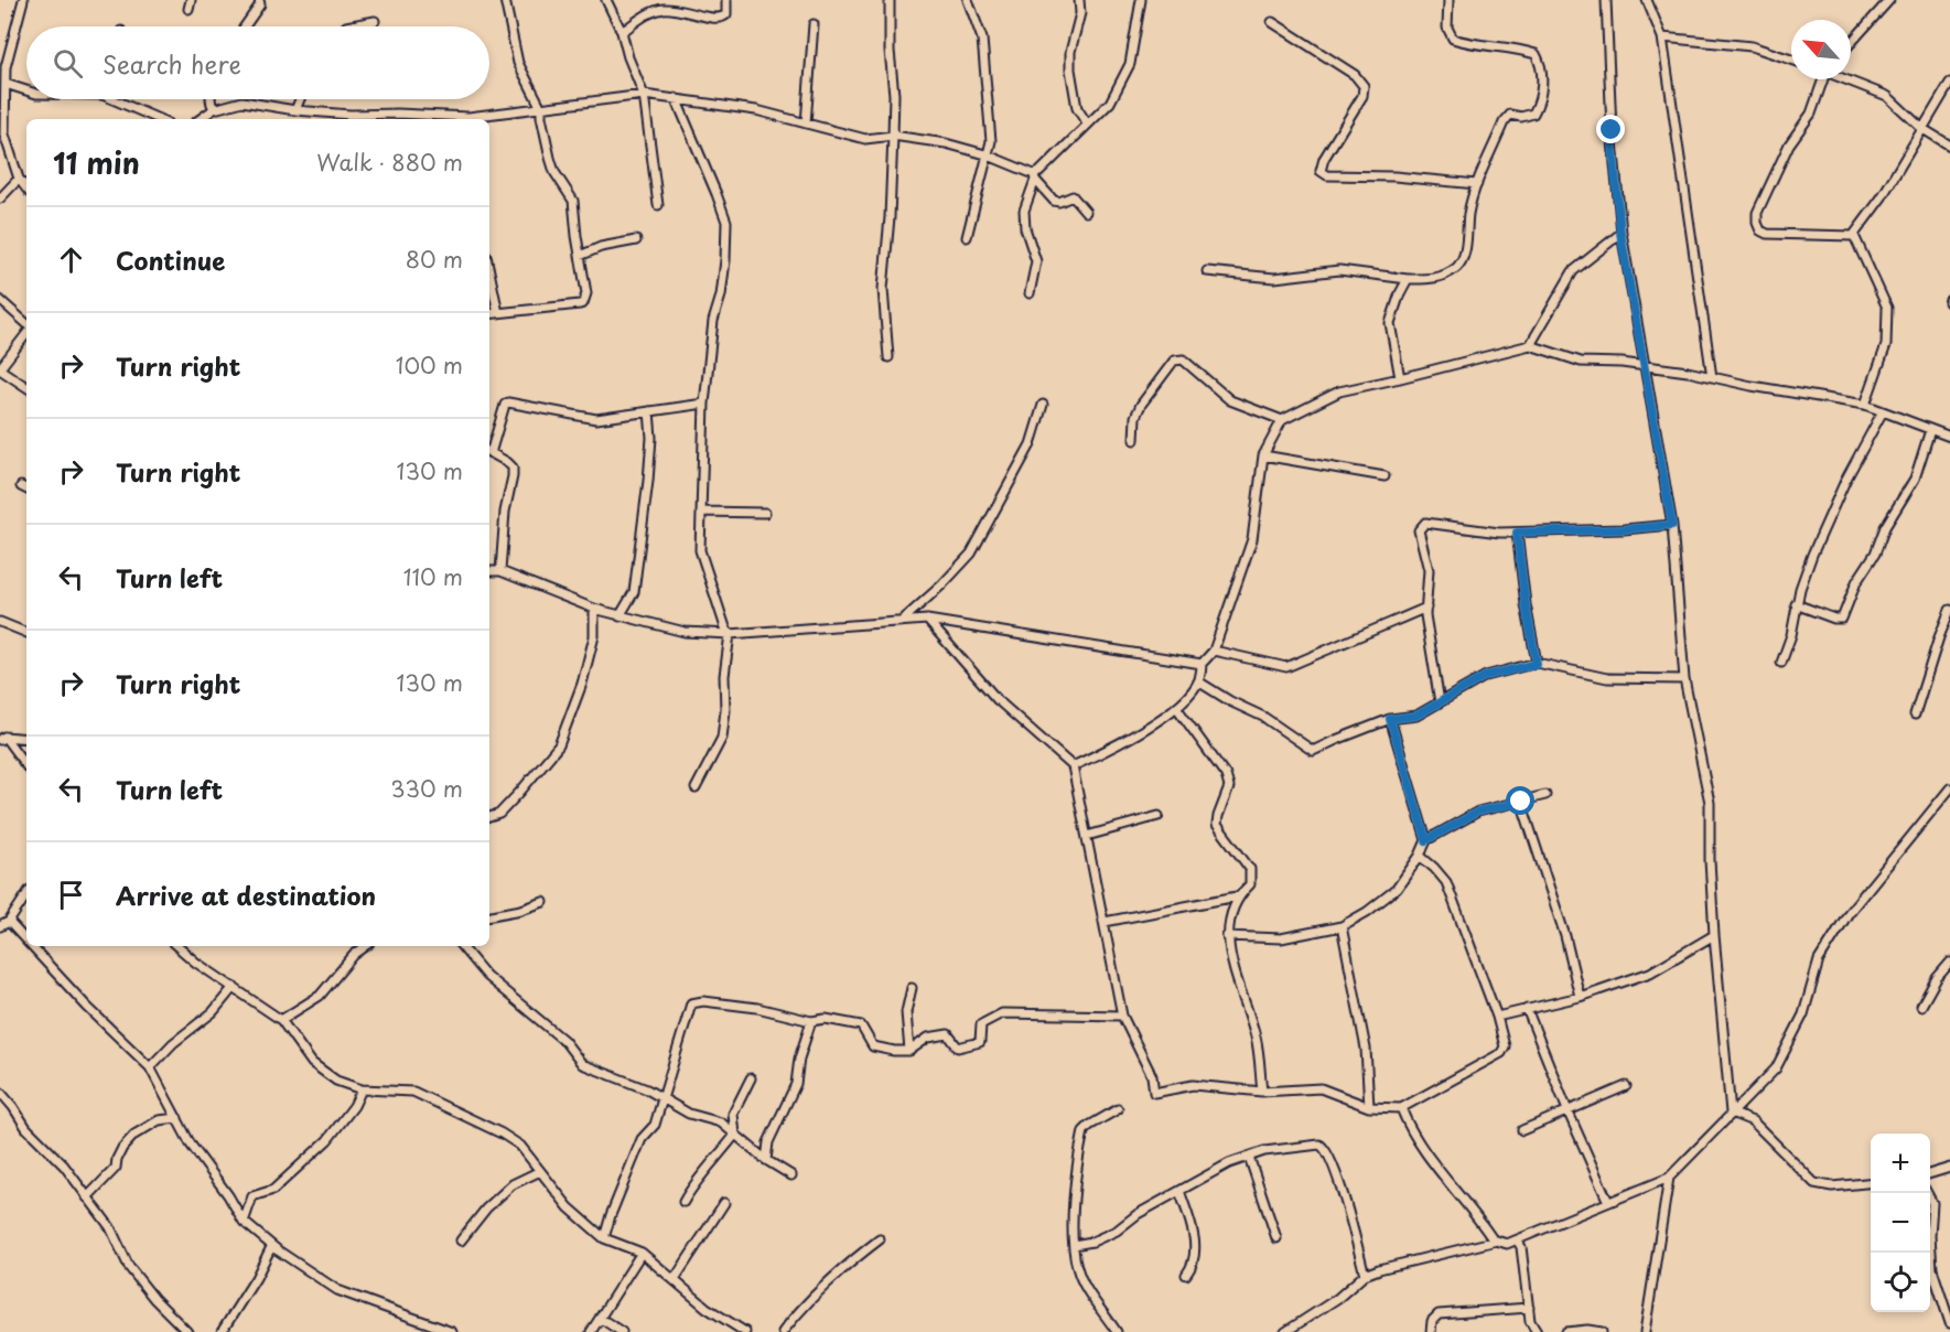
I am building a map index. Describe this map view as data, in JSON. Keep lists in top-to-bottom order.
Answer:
{
  "north": "top left",
  "page": {
    "search": "Search here",
    "heading": ["11 min", "Walk · 880 m"],
    "list": [
      ["Continue", "80 m"],
      ["Turn right", "100 m"],
      ["Turn right", "130 m"],
      ["Turn left", "110 m"],
      ["Turn right", "130 m"],
      ["Turn left", "330 m"],
      "Arrive at destination"
    ],
    "map_buttons": ["+", "−"]
  }
}
